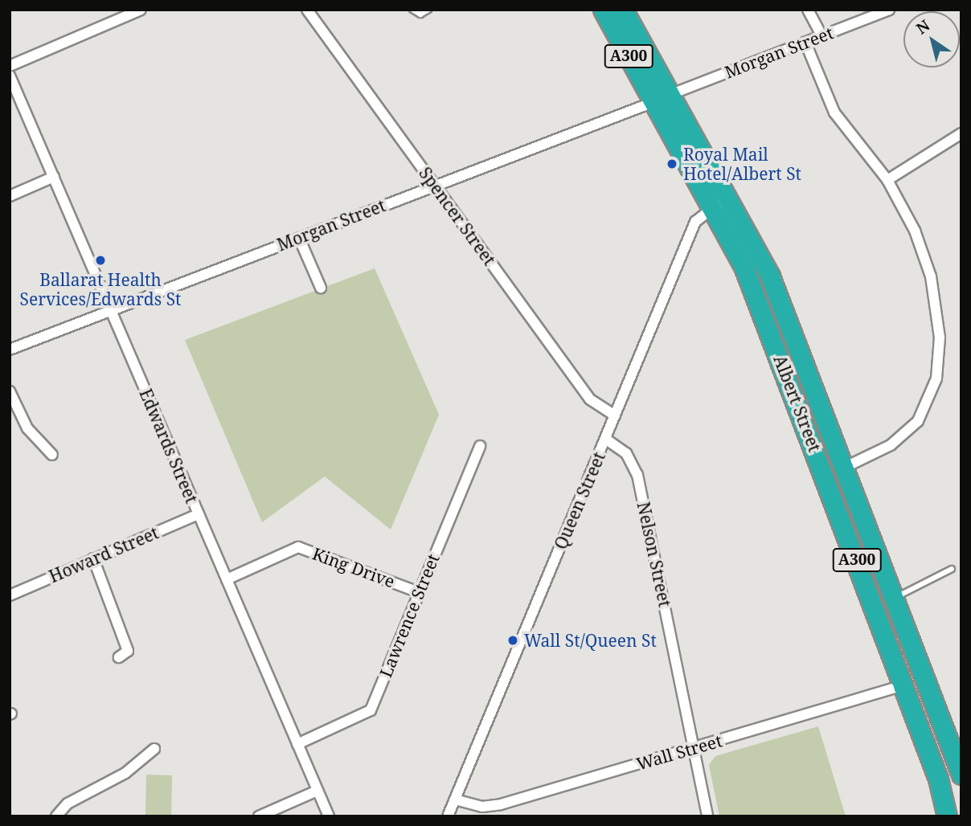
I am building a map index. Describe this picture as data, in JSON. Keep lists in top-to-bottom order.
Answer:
{
  "streets": {
    "highway": ["A300", "Albert Street"],
    "street": [
      "Morgan Street",
      "Spencer Street",
      "Edwards Street",
      "Queen Street",
      "Howard Street",
      "Nelson Street",
      "King Drive",
      "Lawrence Street",
      "Wall Street"
    ]
  },
  "crossings": [
    ["Morgan Street", "Spencer Street"],
    ["Morgan Street", "Albert Street"],
    ["Morgan Street", "Edwards Street"],
    ["Spencer Street", "Queen Street"],
    ["Albert Street", "Queen Street"],
    ["Albert Street", "Wall Street"],
    ["Edwards Street", "Howard Street"],
    ["Edwards Street", "King Drive"],
    ["Edwards Street", "Lawrence Street"],
    ["Queen Street", "Nelson Street"],
    ["Queen Street", "Wall Street"],
    ["Nelson Street", "Wall Street"],
    ["King Drive", "Lawrence Street"]
  ],
  "places": ["Royal Mail Hotel/Albert St", "Ballarat Health Services/Edwards St", "Wall St/Queen St"],
  "north": "top left"
}
